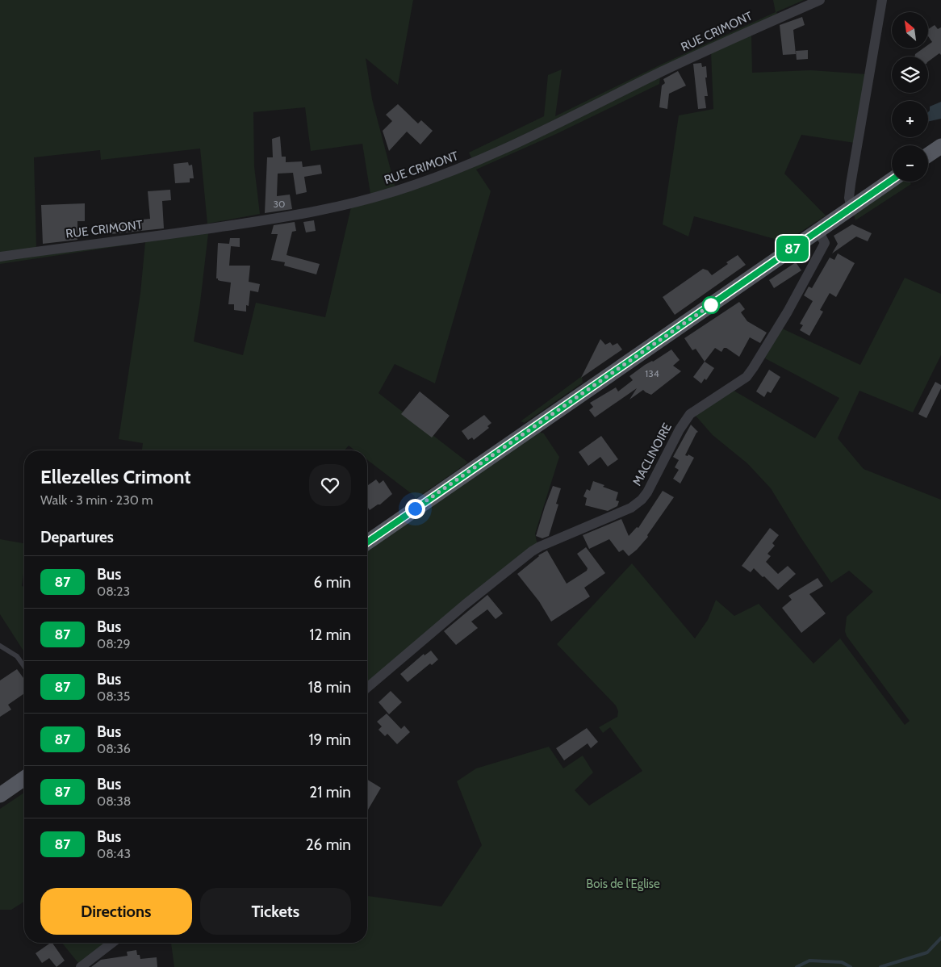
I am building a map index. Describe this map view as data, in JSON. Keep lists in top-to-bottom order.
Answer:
{
  "streets": {
    "street": ["RUE CRIMONT", "MACLINOIRE"]
  },
  "parks": ["Bois de l'Eglise"],
  "lines": ["bus line 87"],
  "house_numbers": ["30", "134"],
  "north": "top left",
  "page": {
    "on_map": "87",
    "map_buttons": ["+", "−"],
    "heading": [
      ["Ellezelles Crimont", "Walk · 3 min · 230 m"],
      "Departures"
    ],
    "list": [
      {
        "mark": "87",
        "name": "Bus",
        "note": "08:23",
        "value": "6 min"
      },
      {
        "mark": "87",
        "name": "Bus",
        "note": "08:29",
        "value": "12 min"
      },
      {
        "mark": "87",
        "name": "Bus",
        "note": "08:35",
        "value": "18 min"
      },
      {
        "mark": "87",
        "name": "Bus",
        "note": "08:36",
        "value": "19 min"
      },
      {
        "mark": "87",
        "name": "Bus",
        "note": "08:38",
        "value": "21 min"
      },
      {
        "mark": "87",
        "name": "Bus",
        "note": "08:43",
        "value": "26 min"
      }
    ],
    "buttons": ["Directions", "Tickets"]
  }
}
